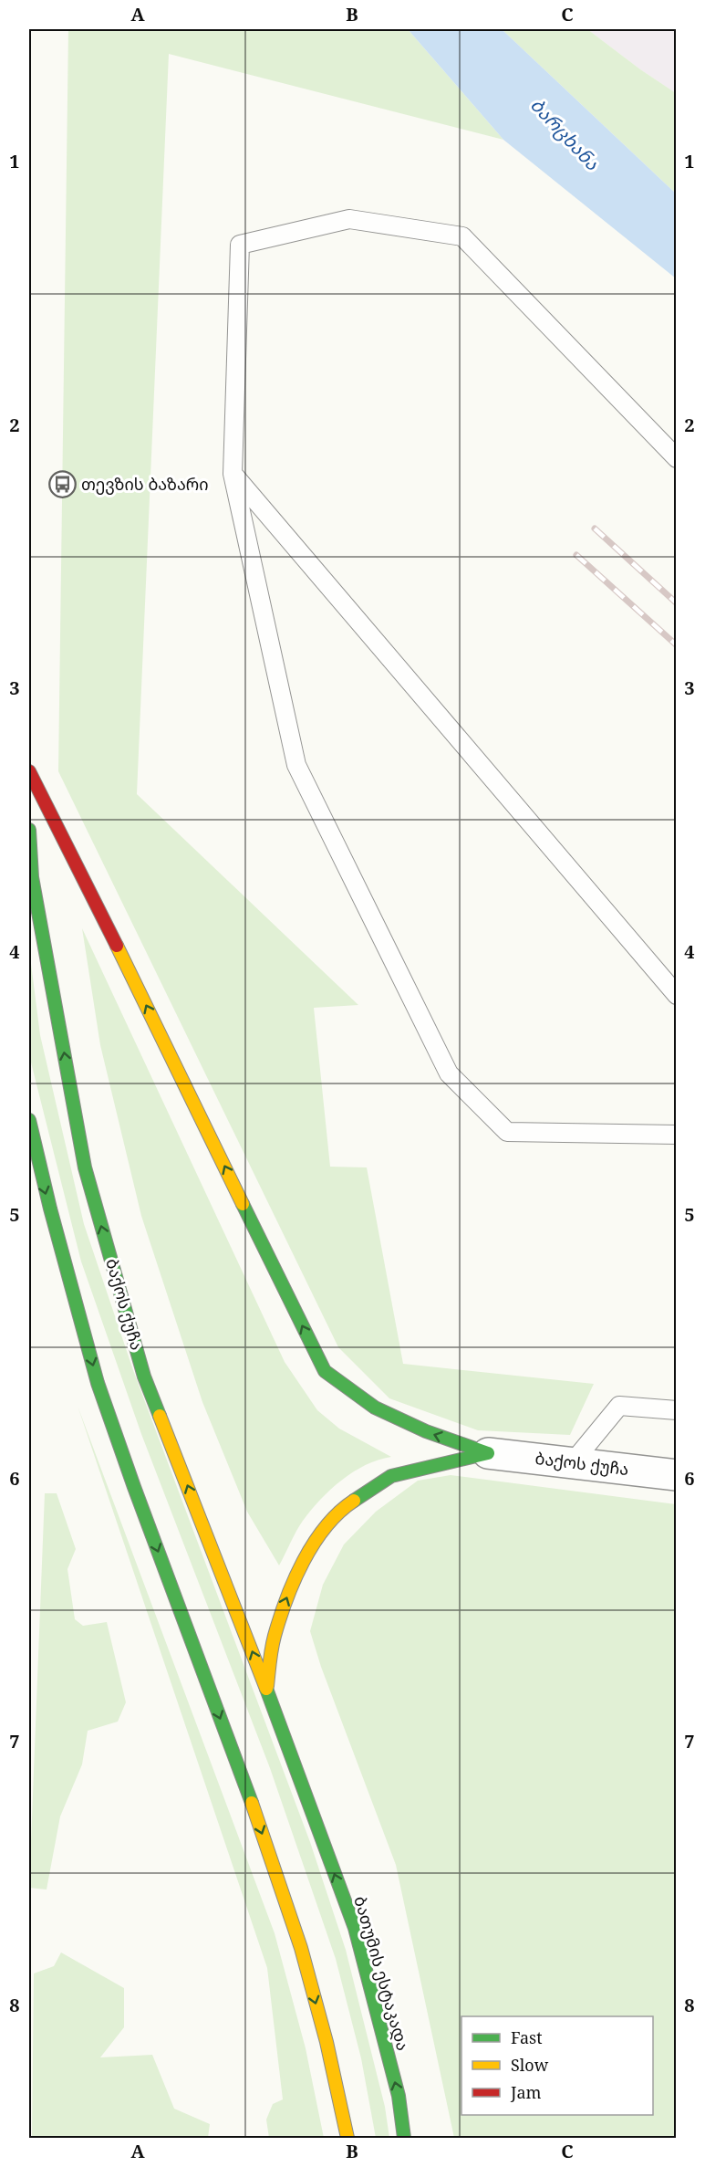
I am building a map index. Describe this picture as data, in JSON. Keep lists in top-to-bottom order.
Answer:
{
  "streets": {
    "main road": ["ბაქოს ქუჩა", "ბათუმის ესტაკადა"]
  },
  "crossings": [
    ["ბაქოს ქუჩა", "ბათუმის ესტაკადა"]
  ],
  "one_way": ["ბაქოს ქუჩა"],
  "water": ["ბარცხანა"],
  "places": {
    "bus stop": ["თევზის ბაზარი"]
  },
  "legend": ["Fast", "Slow", "Jam"],
  "grid": {
    "columns": ["A", "B", "C"],
    "rows": [
      "1",
      "2",
      "3",
      "4",
      "5",
      "6",
      "7",
      "8"
    ]
  }
}
